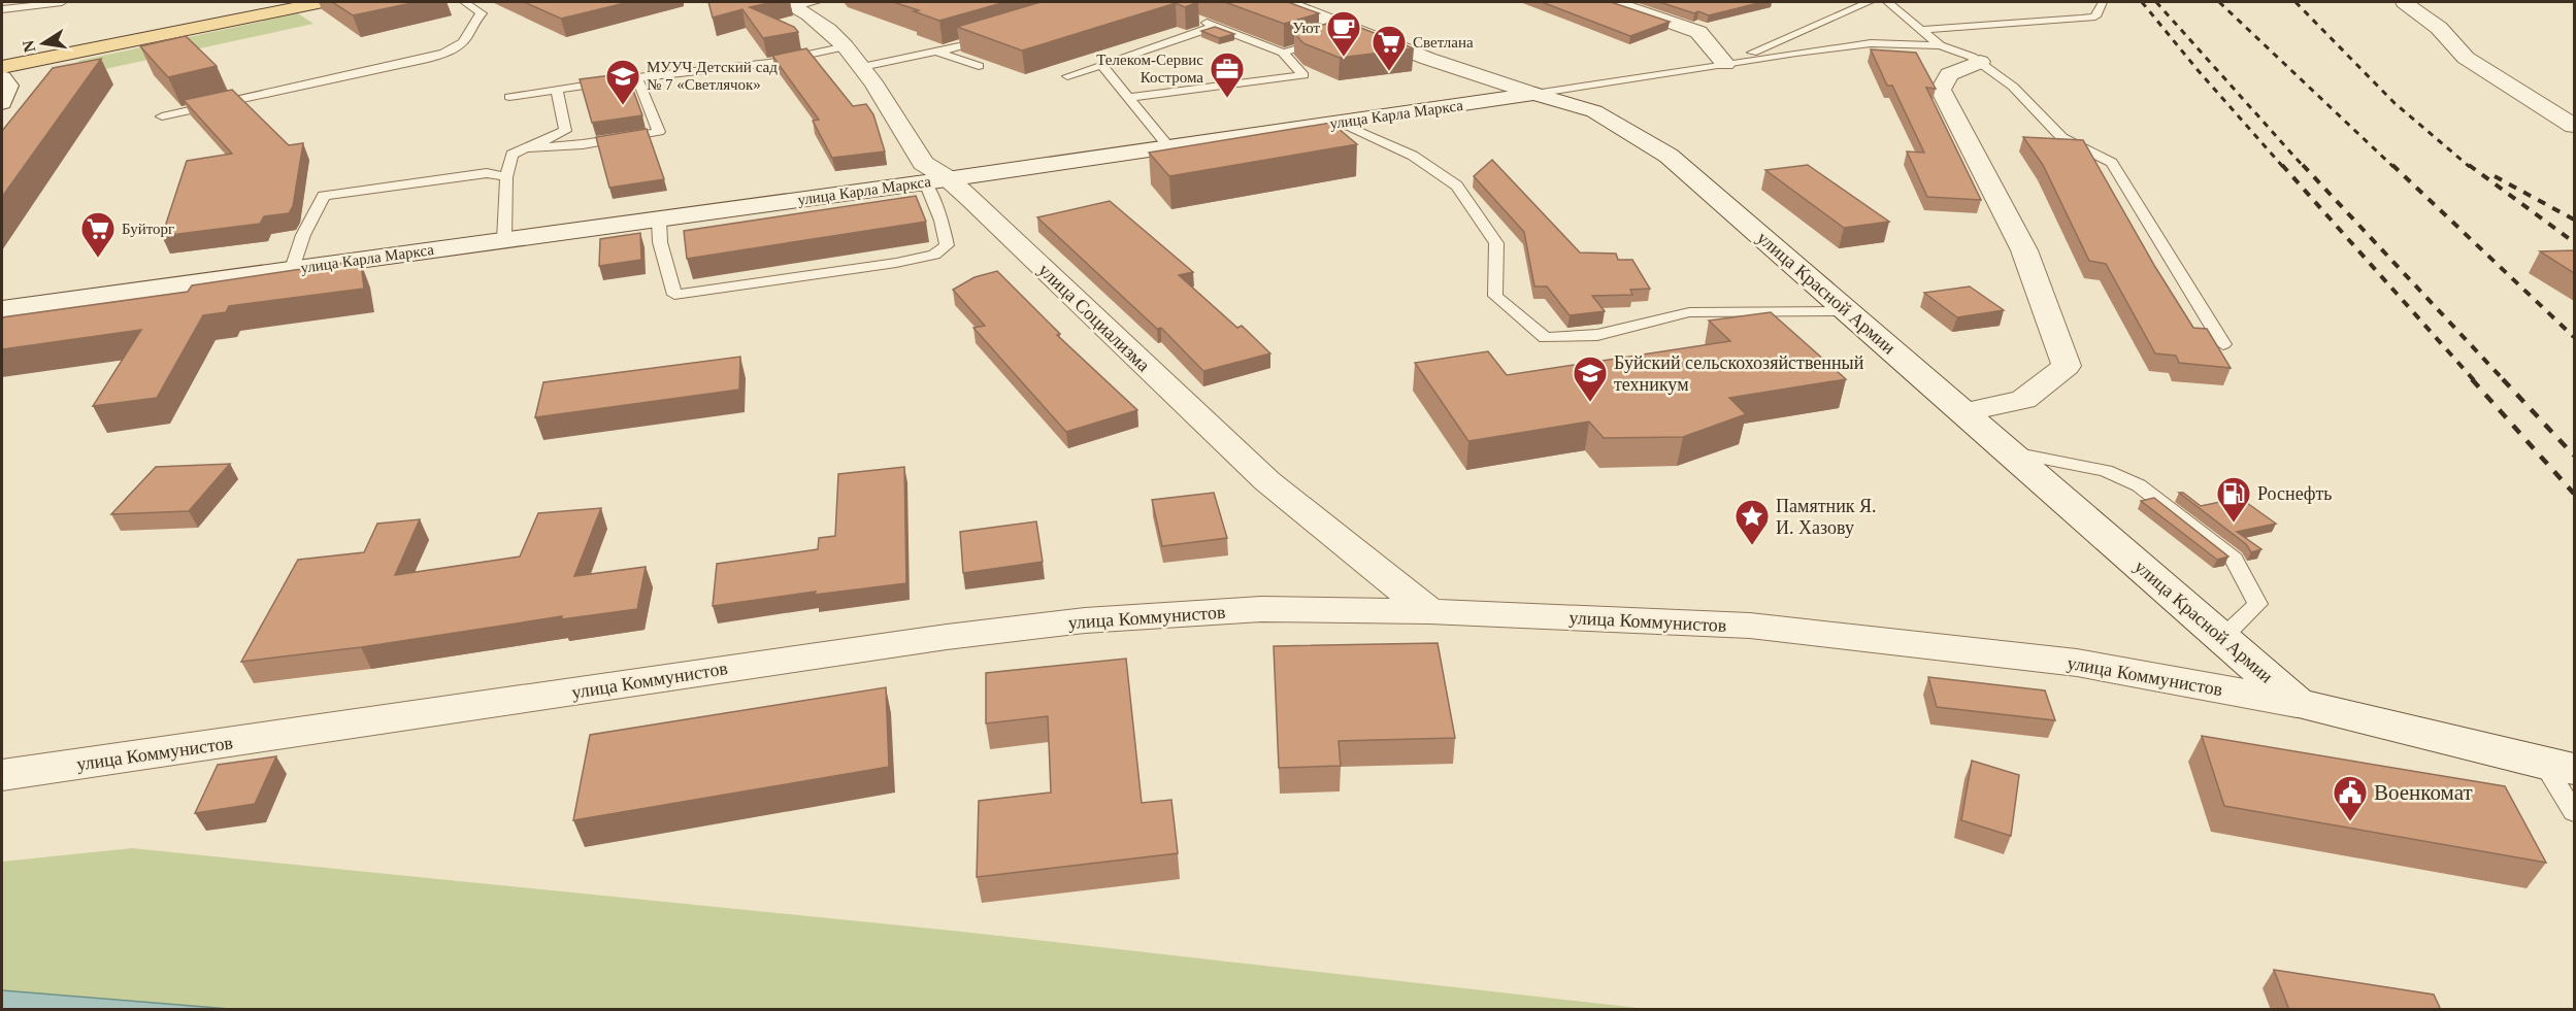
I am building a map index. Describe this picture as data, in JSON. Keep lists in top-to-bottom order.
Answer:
{
  "streets": {
    "street": [
      "улица Карла Маркса",
      "улица Красной Армии",
      "улица Социализма",
      "улица Коммунистов"
    ]
  },
  "crossings": [
    ["улица Карла Маркса", "улица Красной Армии"],
    ["улица Карла Маркса", "улица Социализма"],
    ["улица Красной Армии", "улица Коммунистов"],
    ["улица Социализма", "улица Коммунистов"]
  ],
  "places": {
    "cafe": ["Уют"],
    "supermarket": ["Светлана", "Буйторг"],
    "office": ["Телеком-Сервис Кострома"],
    "school or university": ["МУУЧ Детский сад № 7 «Светлячок»", "Буйский сельскохозяйственный техникум"],
    "fuel station": ["Роснефть"],
    "place": ["Памятник Я. И. Хазову"],
    "public building": ["Военкомат"]
  },
  "north": "left"
}
